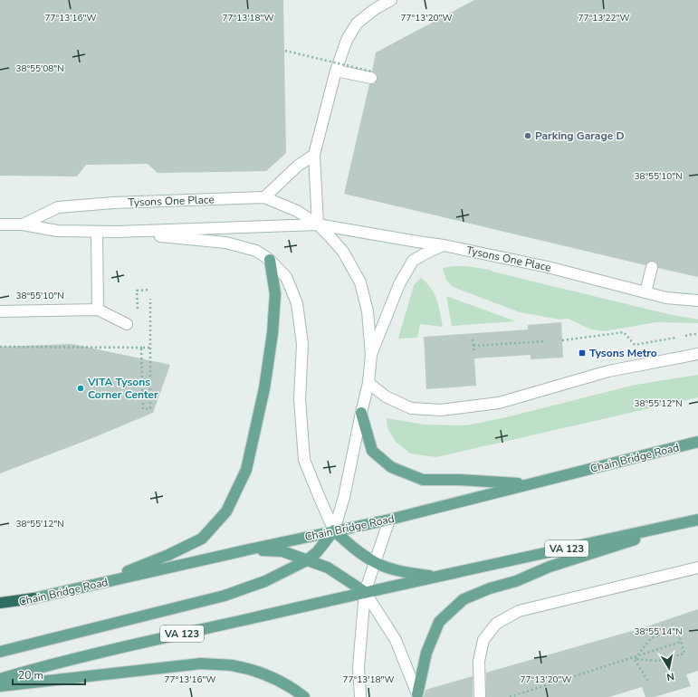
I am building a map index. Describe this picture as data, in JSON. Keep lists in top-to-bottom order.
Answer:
{
  "streets": {
    "main road": ["Chain Bridge Road", "VA 123"],
    "street": ["Tysons One Place"]
  },
  "places": {
    "other": ["Parking Garage D", "VITA Tysons Corner Center"],
    "transit": ["Tysons Metro"]
  },
  "scale_bar": "20 m",
  "north": "bottom",
  "coordinates": [
    "77°13'22\"W",
    "77°13'16\"W",
    "77°13'18\"W",
    "77°13'20\"W",
    "38°55'08\"N",
    "38°55'10\"N",
    "38°55'12\"N",
    "38°55'14\"N"
  ]
}
